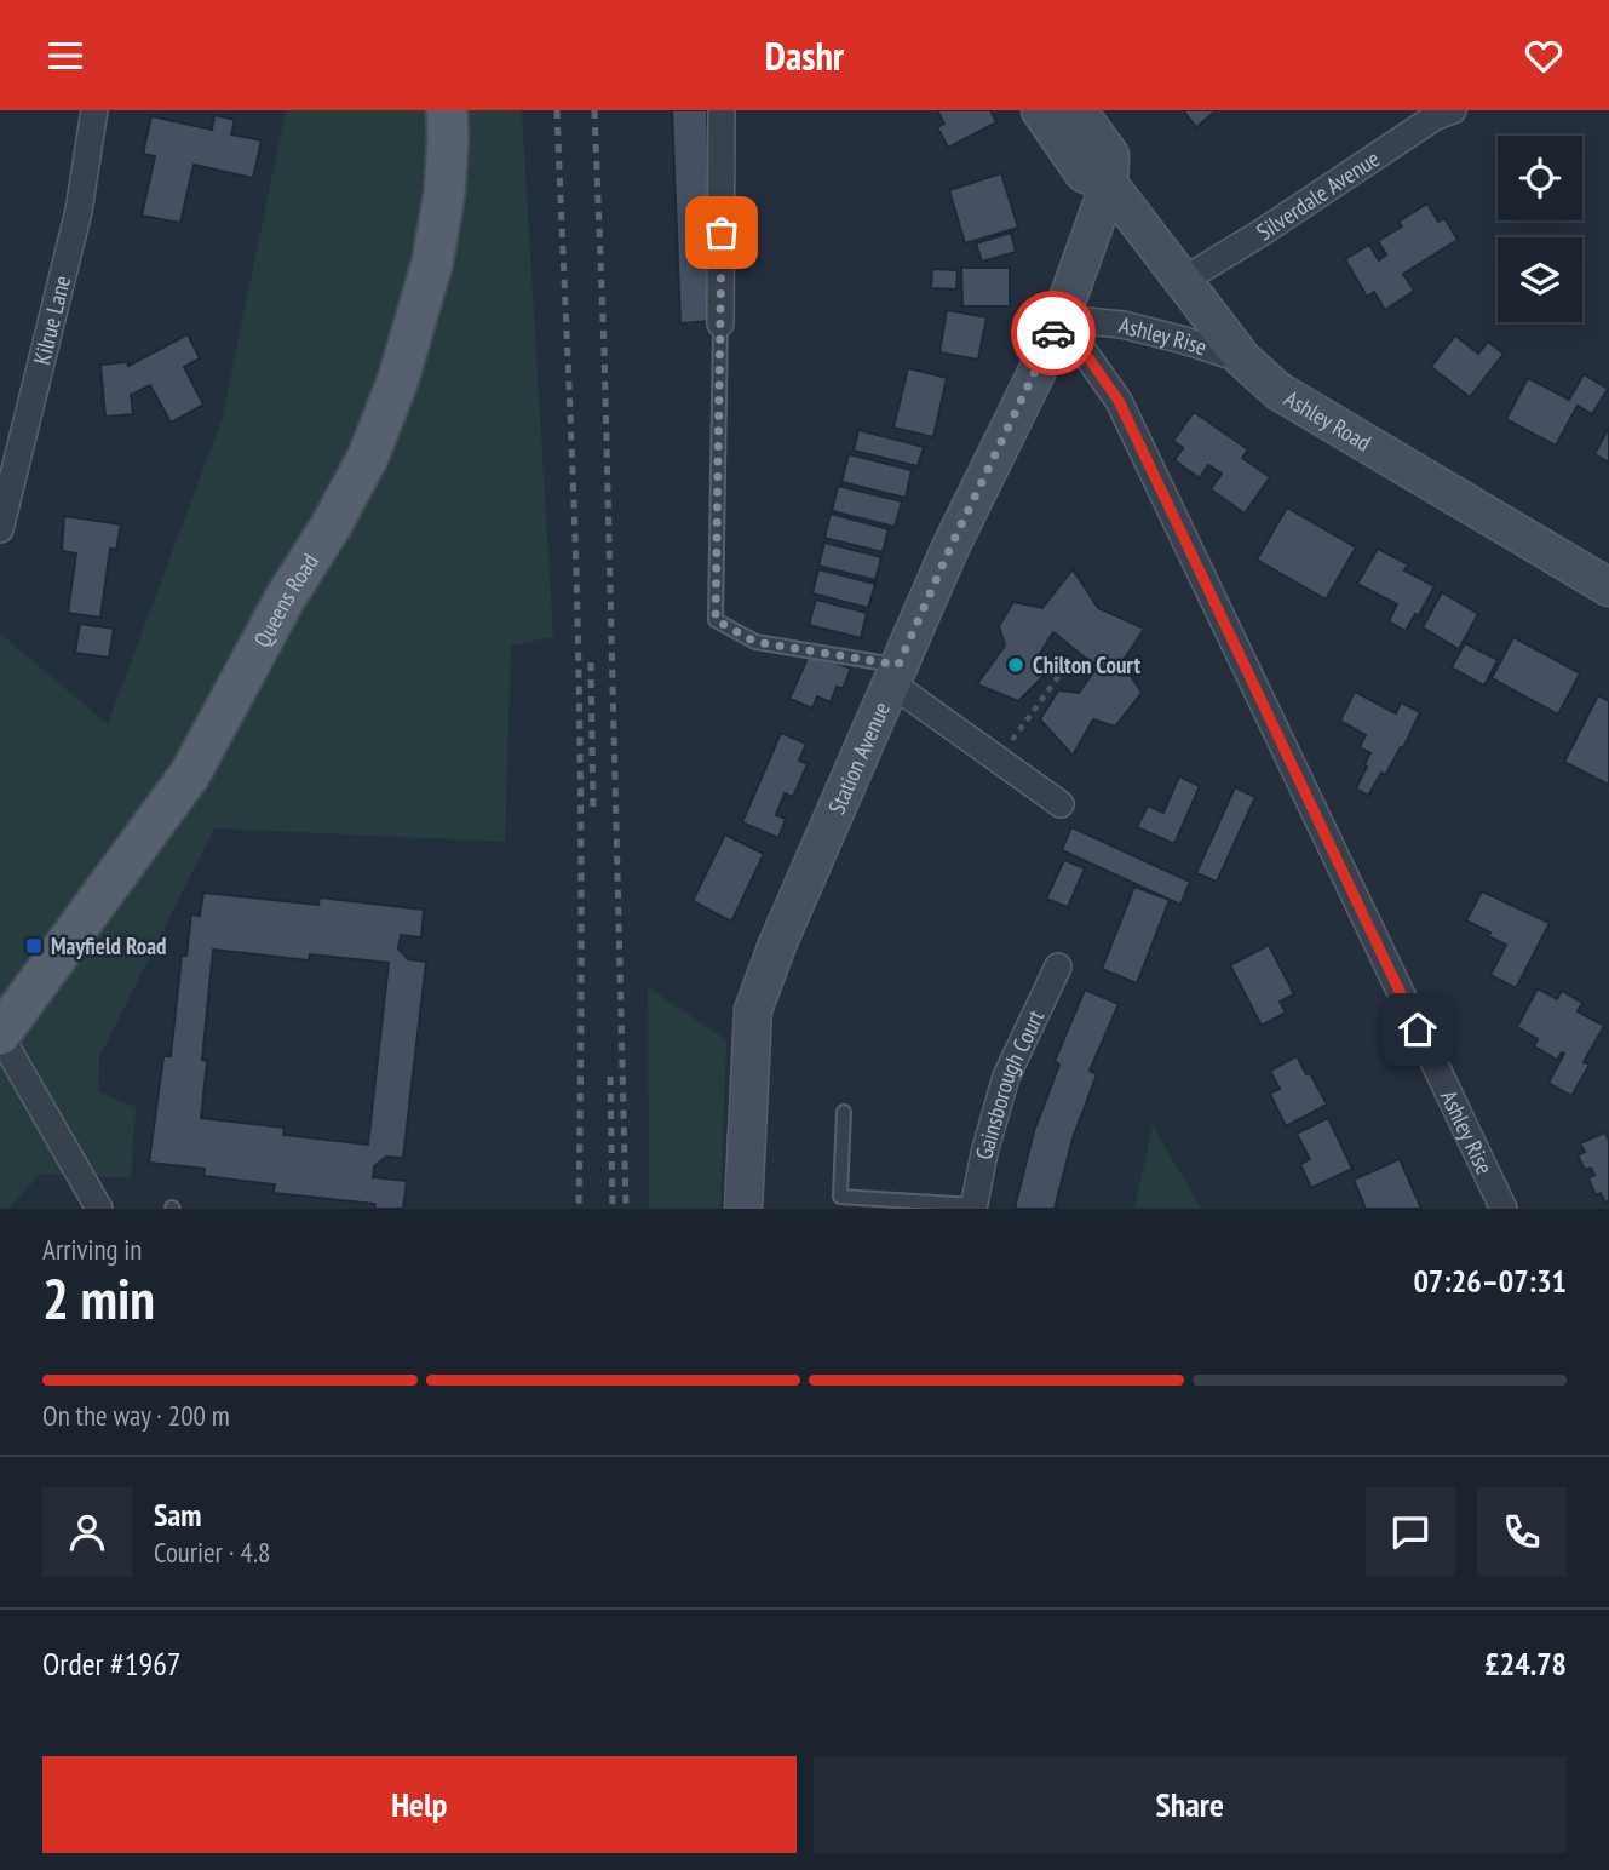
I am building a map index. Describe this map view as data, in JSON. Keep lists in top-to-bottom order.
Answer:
{
  "streets": {
    "main road": ["Queens Road"],
    "street": [
      "Silverdale Avenue",
      "Kilrue Lane",
      "Ashley Rise",
      "Ashley Road",
      "Station Avenue",
      "Gainsborough Court"
    ]
  },
  "crossings": [
    ["Silverdale Avenue", "Ashley Road"],
    ["Ashley Rise", "Ashley Road"],
    ["Ashley Rise", "Station Avenue"],
    ["Ashley Road", "Station Avenue"]
  ],
  "places": {
    "other": ["Chilton Court"],
    "transit": ["Mayfield Road"]
  },
  "page": {
    "header": "Dashr",
    "heading": ["2 min", "Arriving in", "07:26–07:31"],
    "panel": [
      "Sam",
      "Courier · 4.8",
      "Order #1967",
      "£24.78"
    ],
    "bar": "On the way · 200 m",
    "buttons": ["Help", "Share"]
  }
}
